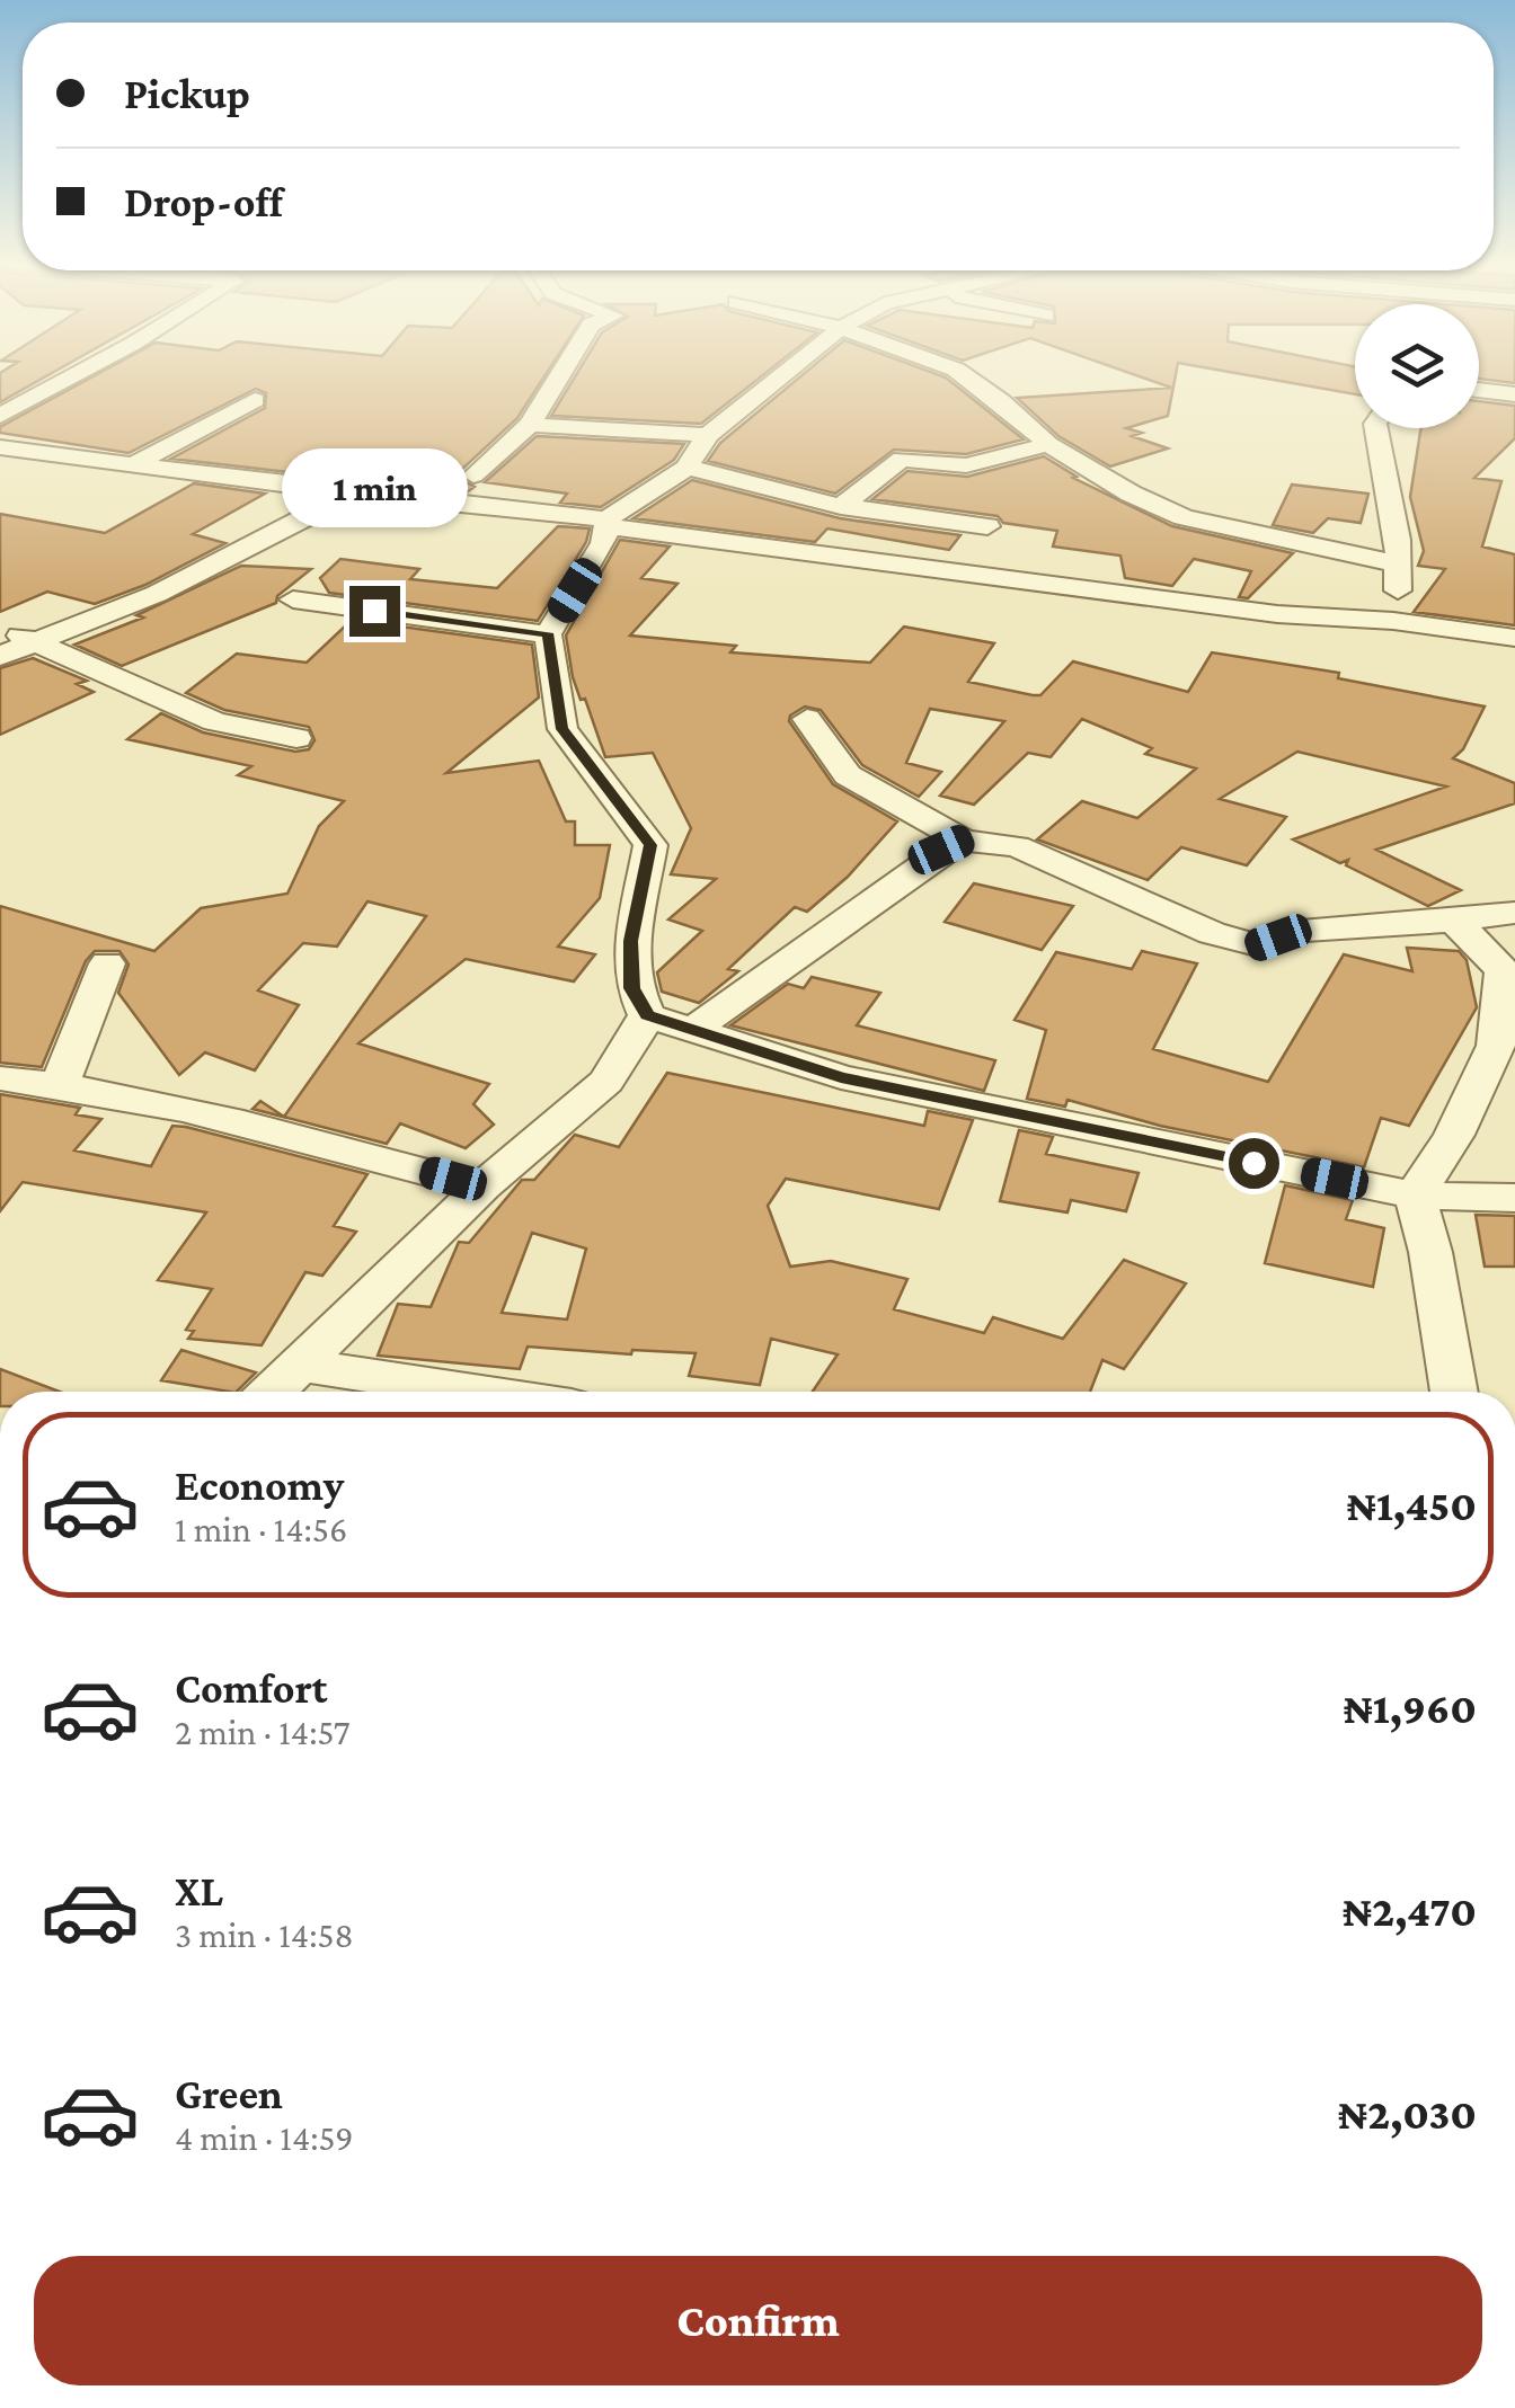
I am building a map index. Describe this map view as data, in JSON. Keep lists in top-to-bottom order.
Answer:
{
  "page": {
    "banner": ["Pickup", "Drop-off"],
    "bubble": "1 min",
    "list": [
      {
        "name": "Economy",
        "note": "1 min · 14:56",
        "value": "₦1,450"
      },
      {
        "name": "Comfort",
        "note": "2 min · 14:57",
        "value": "₦1,960"
      },
      {
        "name": "XL",
        "note": "3 min · 14:58",
        "value": "₦2,470"
      },
      {
        "name": "Green",
        "note": "4 min · 14:59",
        "value": "₦2,030"
      }
    ],
    "buttons": "Confirm"
  }
}
